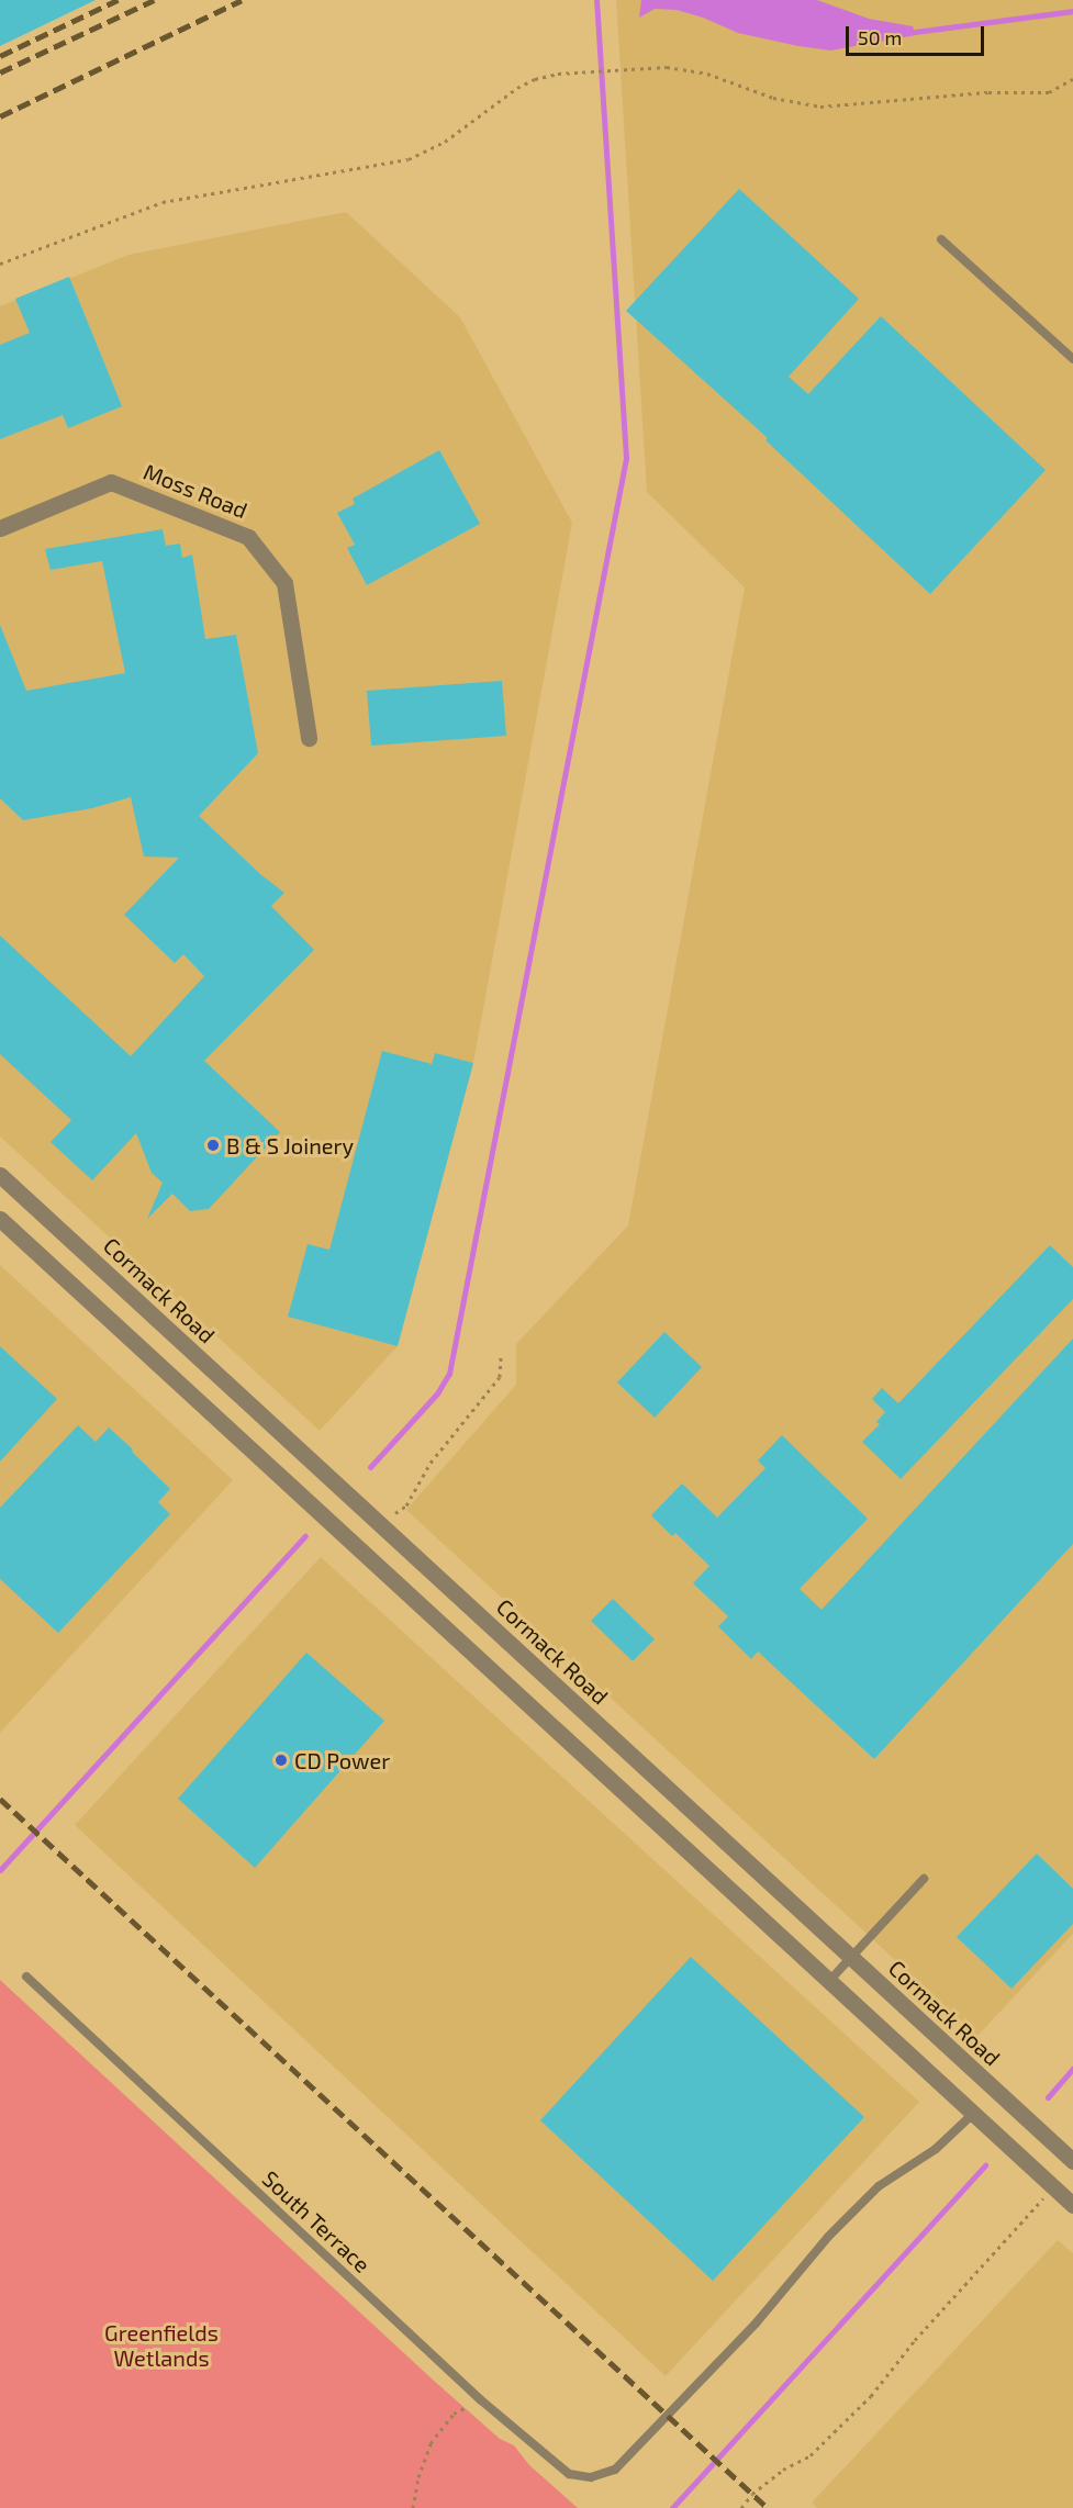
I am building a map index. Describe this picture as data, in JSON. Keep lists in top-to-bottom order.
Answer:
{
  "streets": {
    "street": ["Moss Road", "Cormack Road"],
    "lane": ["South Terrace"]
  },
  "parks": ["Greenfields Wetlands"],
  "places": ["B & S Joinery", "CD Power"],
  "scale_bar": "50 m"
}
